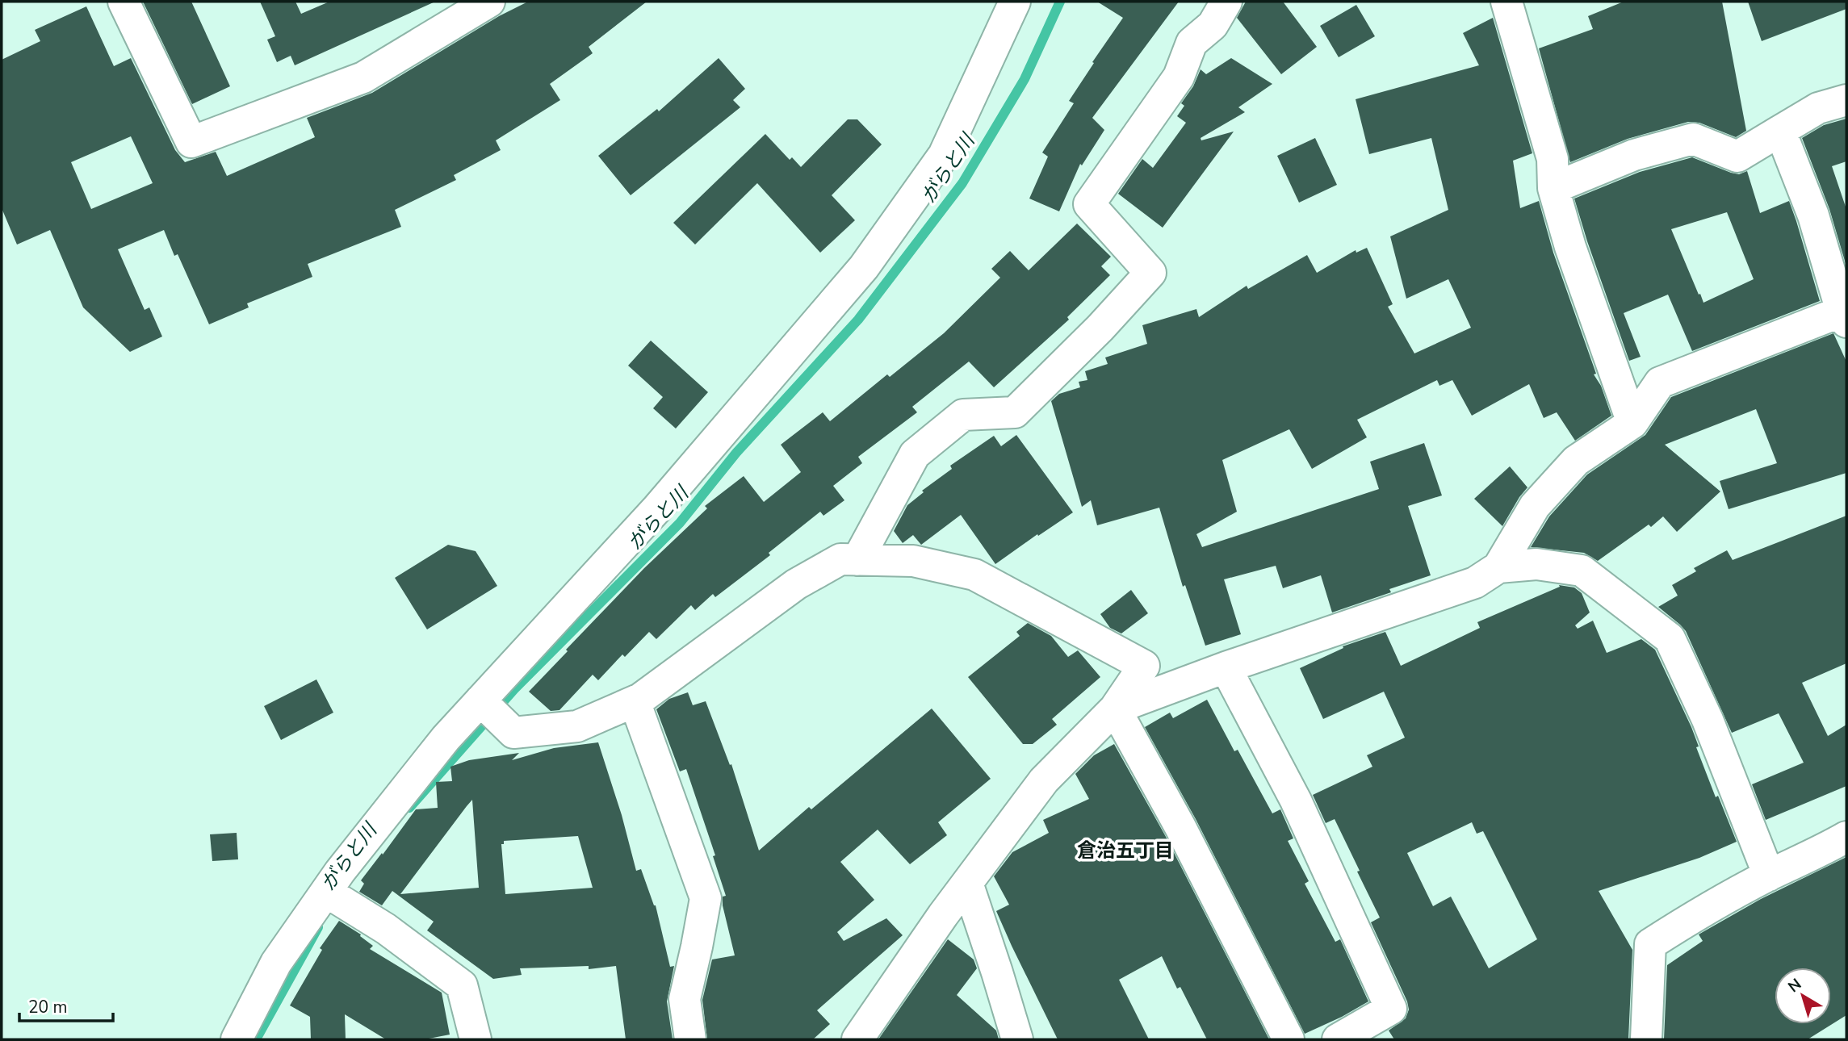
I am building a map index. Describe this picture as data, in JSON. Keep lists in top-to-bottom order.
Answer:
{
  "districts": ["倉治五丁目"],
  "water": ["がらと川"],
  "scale_bar": "20 m",
  "north": "top left"
}
